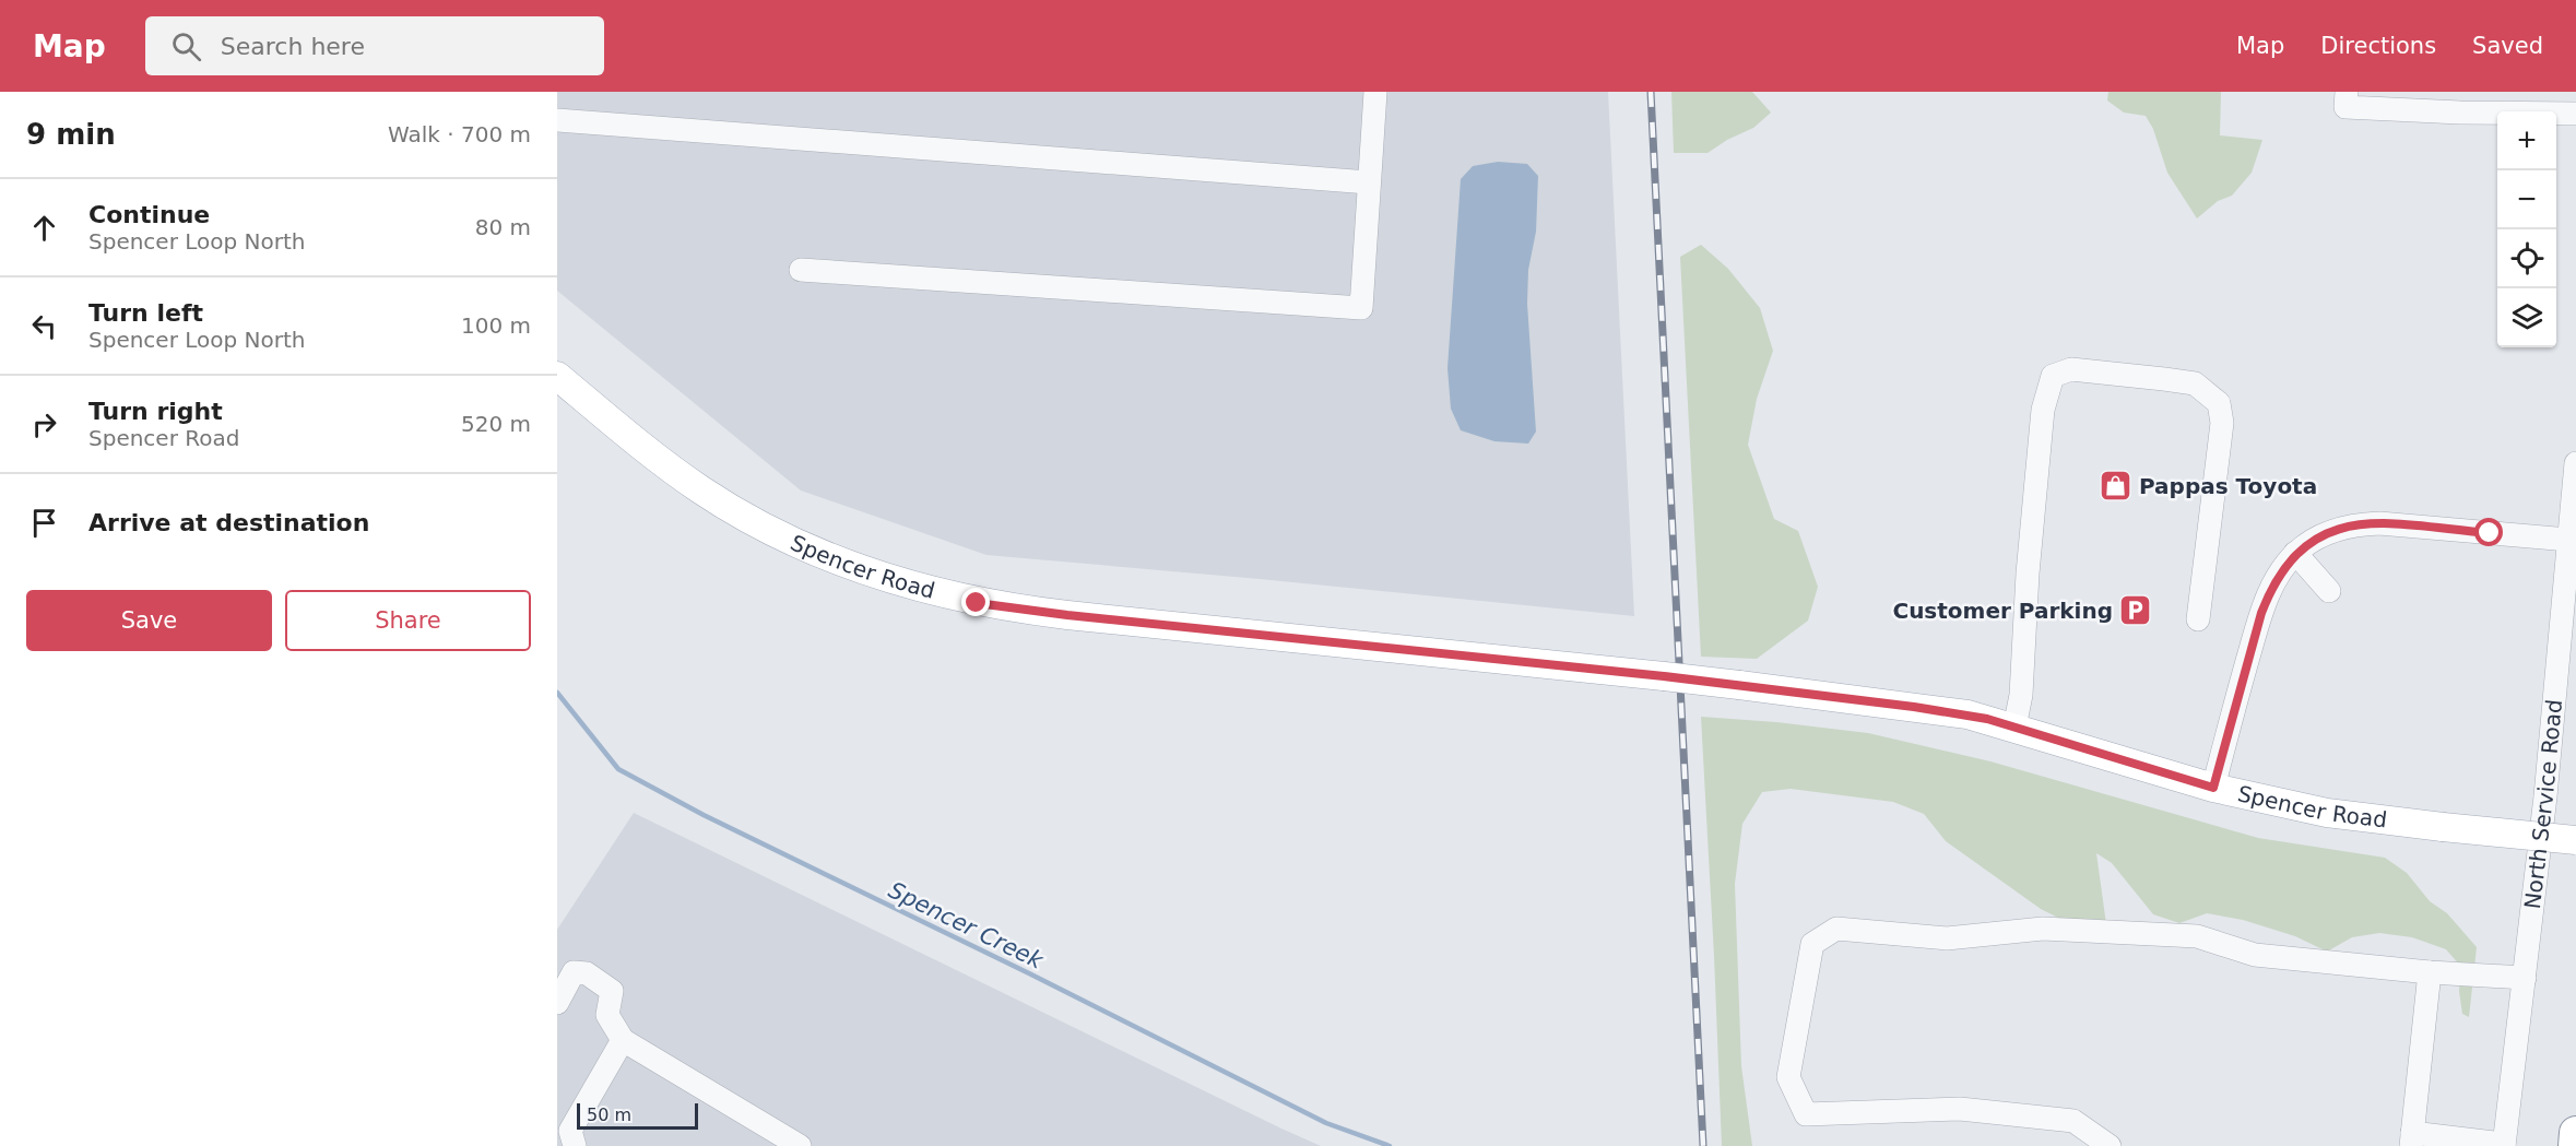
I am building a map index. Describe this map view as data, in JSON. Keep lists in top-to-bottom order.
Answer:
{
  "streets": {
    "main road": ["Spencer Road"],
    "street": ["North Service Road"]
  },
  "water": ["Spencer Creek"],
  "places": {
    "shop": ["Pappas Toyota"],
    "parking": ["Customer Parking"]
  },
  "scale_bar": "50 m",
  "page": {
    "header": "Map",
    "search": "Search here",
    "nav": ["Map", "Directions", "Saved"],
    "heading": ["9 min", "Walk · 700 m"],
    "map_buttons": ["+", "−"],
    "list": [
      ["Continue", "Spencer Loop North", "80 m"],
      ["Turn left", "Spencer Loop North", "100 m"],
      ["Turn right", "Spencer Road", "520 m"],
      "Arrive at destination"
    ],
    "buttons": ["Save", "Share"],
    "scale": "50 m"
  }
}
